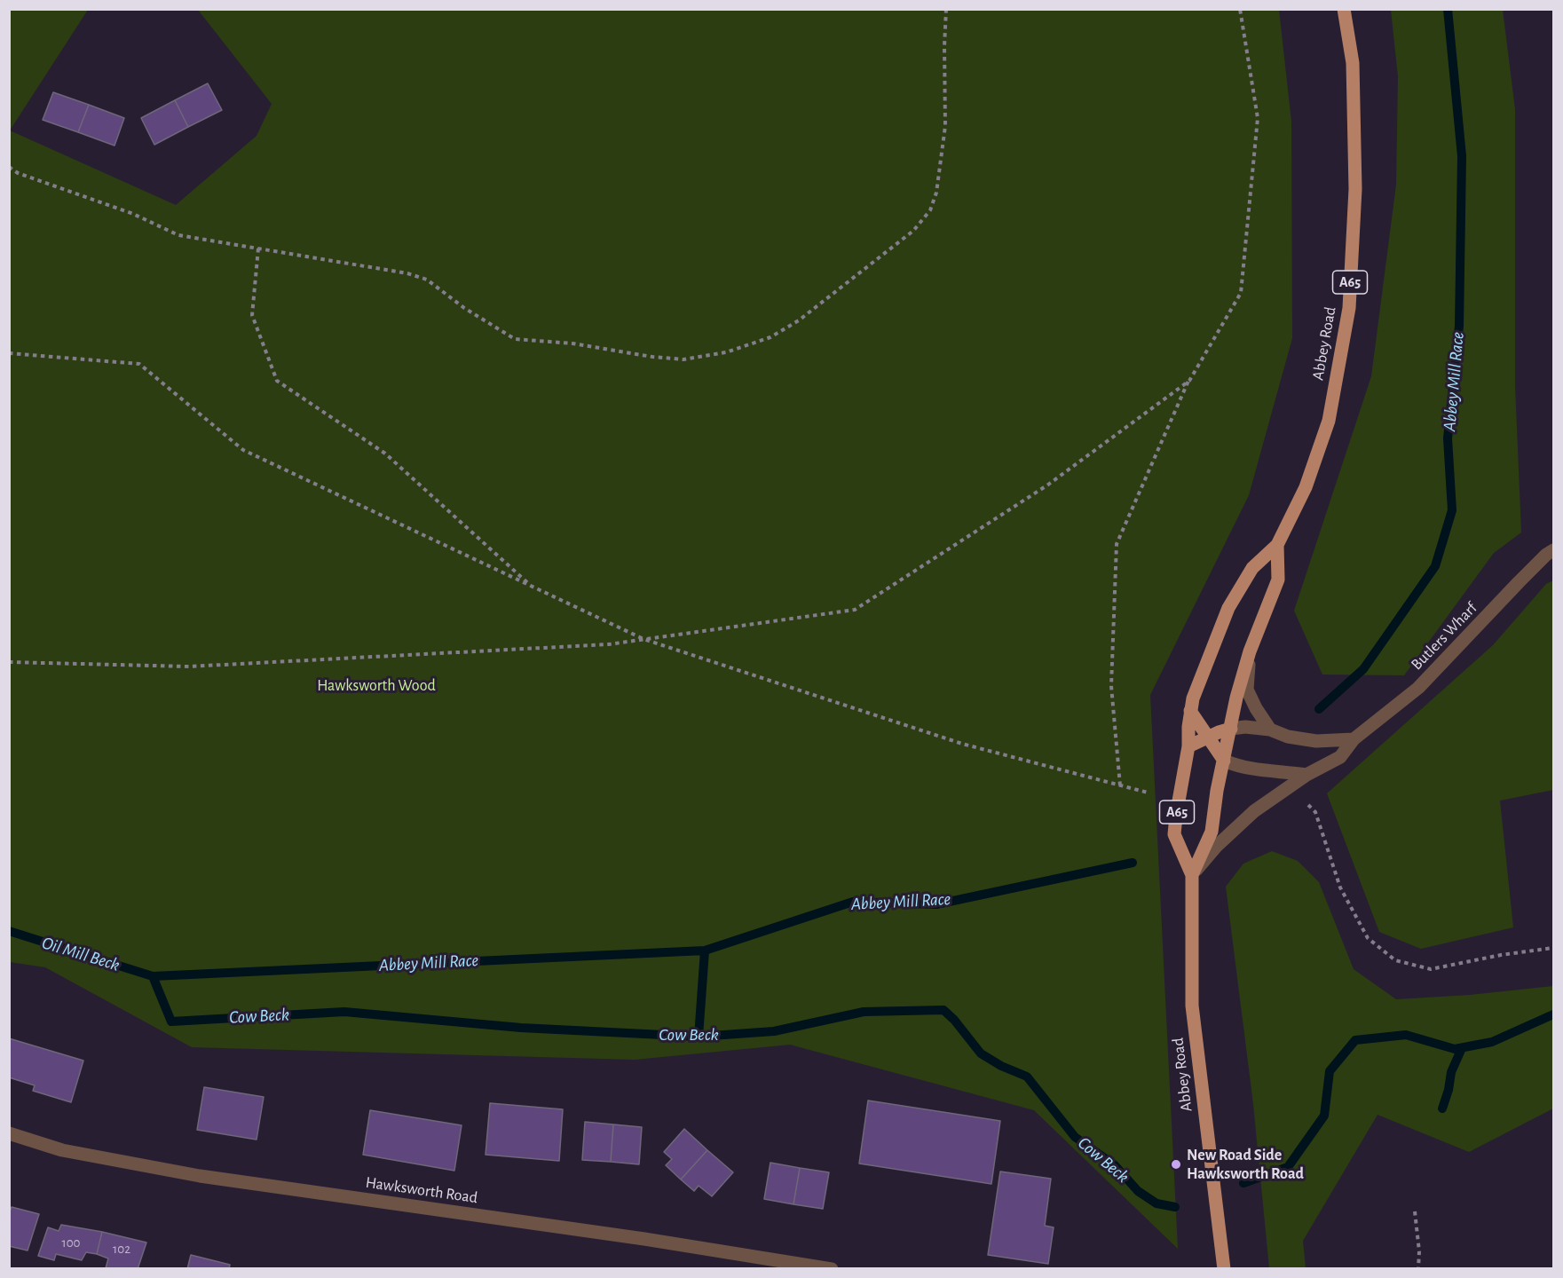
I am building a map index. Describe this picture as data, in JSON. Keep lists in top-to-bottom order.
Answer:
{
  "streets": {
    "main road": ["A65", "Abbey Road"],
    "street": ["Butlers Wharf", "Hawksworth Road"]
  },
  "crossings": [
    ["Abbey Road", "Butlers Wharf"]
  ],
  "water": ["Abbey Mill Race", "Oil Mill Beck", "Cow Beck"],
  "parks": ["Hawksworth Wood"],
  "places": ["New Road Side Hawksworth Road"],
  "house_numbers": ["100", "102"]
}
